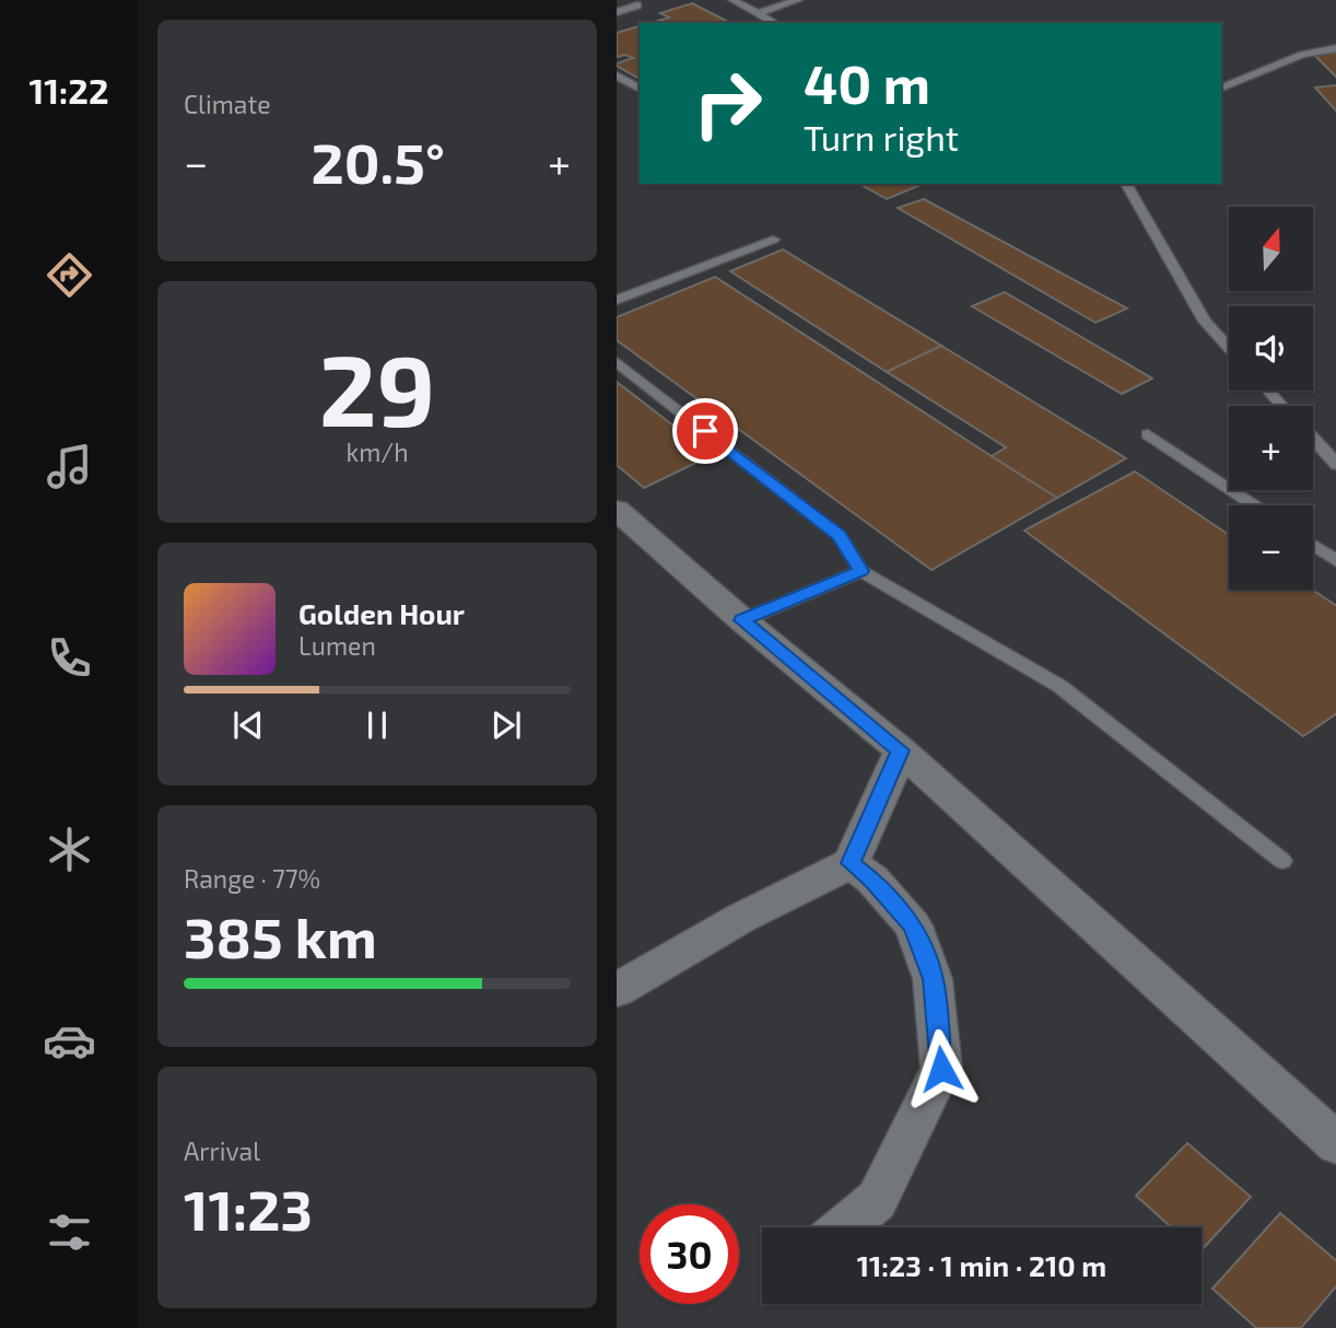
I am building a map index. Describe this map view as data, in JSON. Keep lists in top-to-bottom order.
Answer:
{
  "north": "top",
  "page": {
    "tabs": "11:22",
    "tile": [
      "Climate",
      ["29", "km/h"],
      ["Range · 77%", "385 km"],
      ["Arrival", "11:23"]
    ],
    "turn": ["40 m", "Turn right"],
    "heat": ["−", "20.5°", "+"],
    "map_buttons": ["+", "−"],
    "song": ["Golden Hour", "Lumen"],
    "limit": "30",
    "trip": "11:23 · 1 min · 210 m"
  }
}
